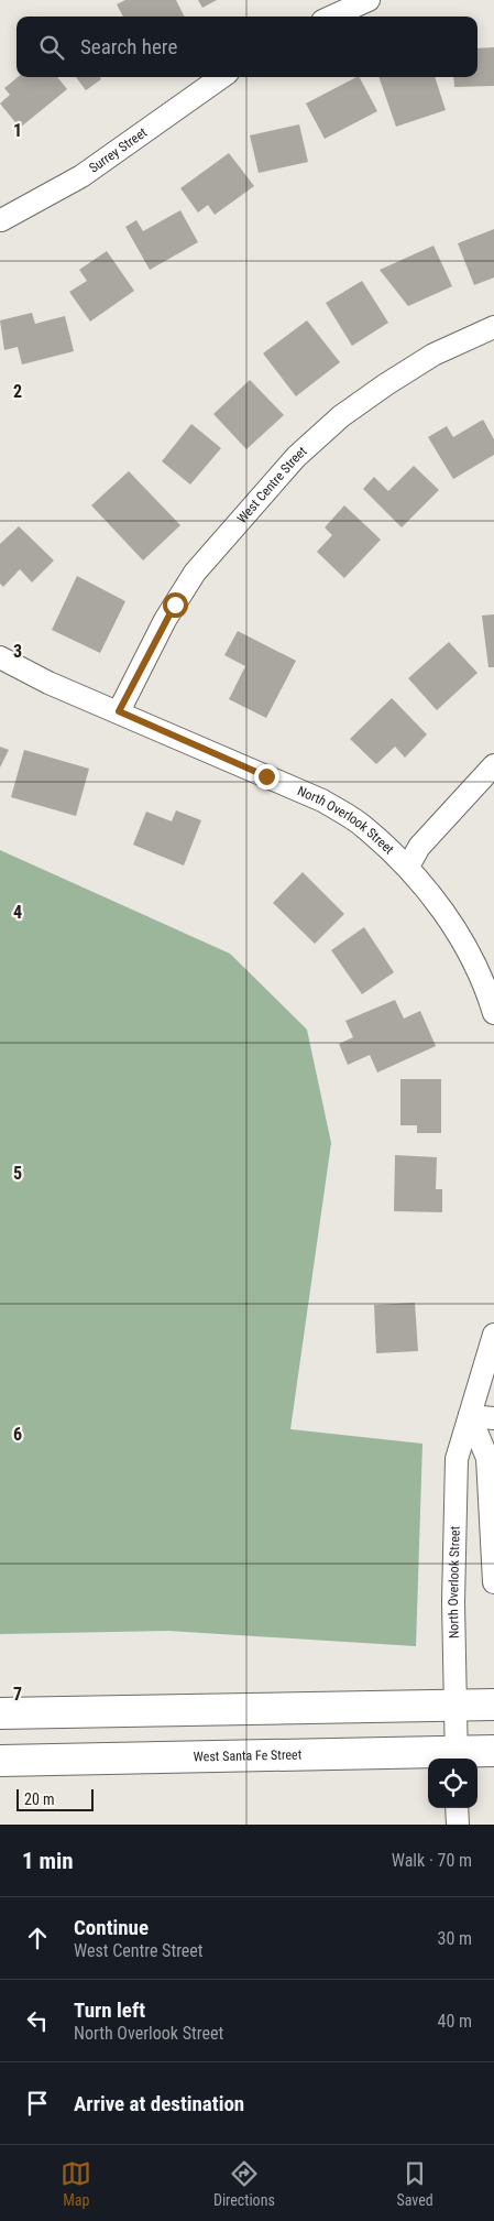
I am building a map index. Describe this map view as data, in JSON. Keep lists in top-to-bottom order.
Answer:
{
  "streets": {
    "street": [
      "Surrey Street",
      "West Centre Street",
      "North Overlook Street",
      "West Santa Fe Street"
    ]
  },
  "crossings": [
    ["West Centre Street", "North Overlook Street"],
    ["North Overlook Street", "West Santa Fe Street"]
  ],
  "scale_bar": "20 m",
  "page": {
    "search": "Search here",
    "scale": "20 m",
    "heading": ["1 min", "Walk · 70 m"],
    "list": [
      ["Continue", "West Centre Street", "30 m"],
      ["Turn left", "North Overlook Street", "40 m"],
      "Arrive at destination"
    ],
    "nav": ["Map", "Directions", "Saved"]
  },
  "grid": {
    "rows": [
      "1",
      "2",
      "3",
      "4",
      "5",
      "6",
      "7"
    ]
  }
}
